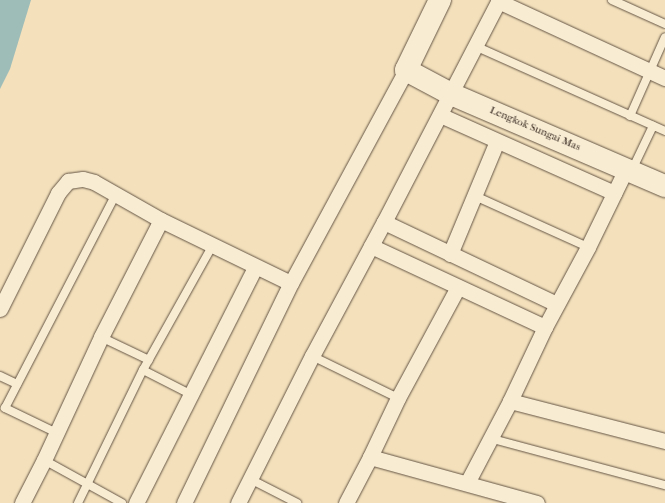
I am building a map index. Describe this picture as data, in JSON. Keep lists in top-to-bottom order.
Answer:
{
  "streets": {
    "street": ["Lengkok Sungai Mas"]
  }
}
